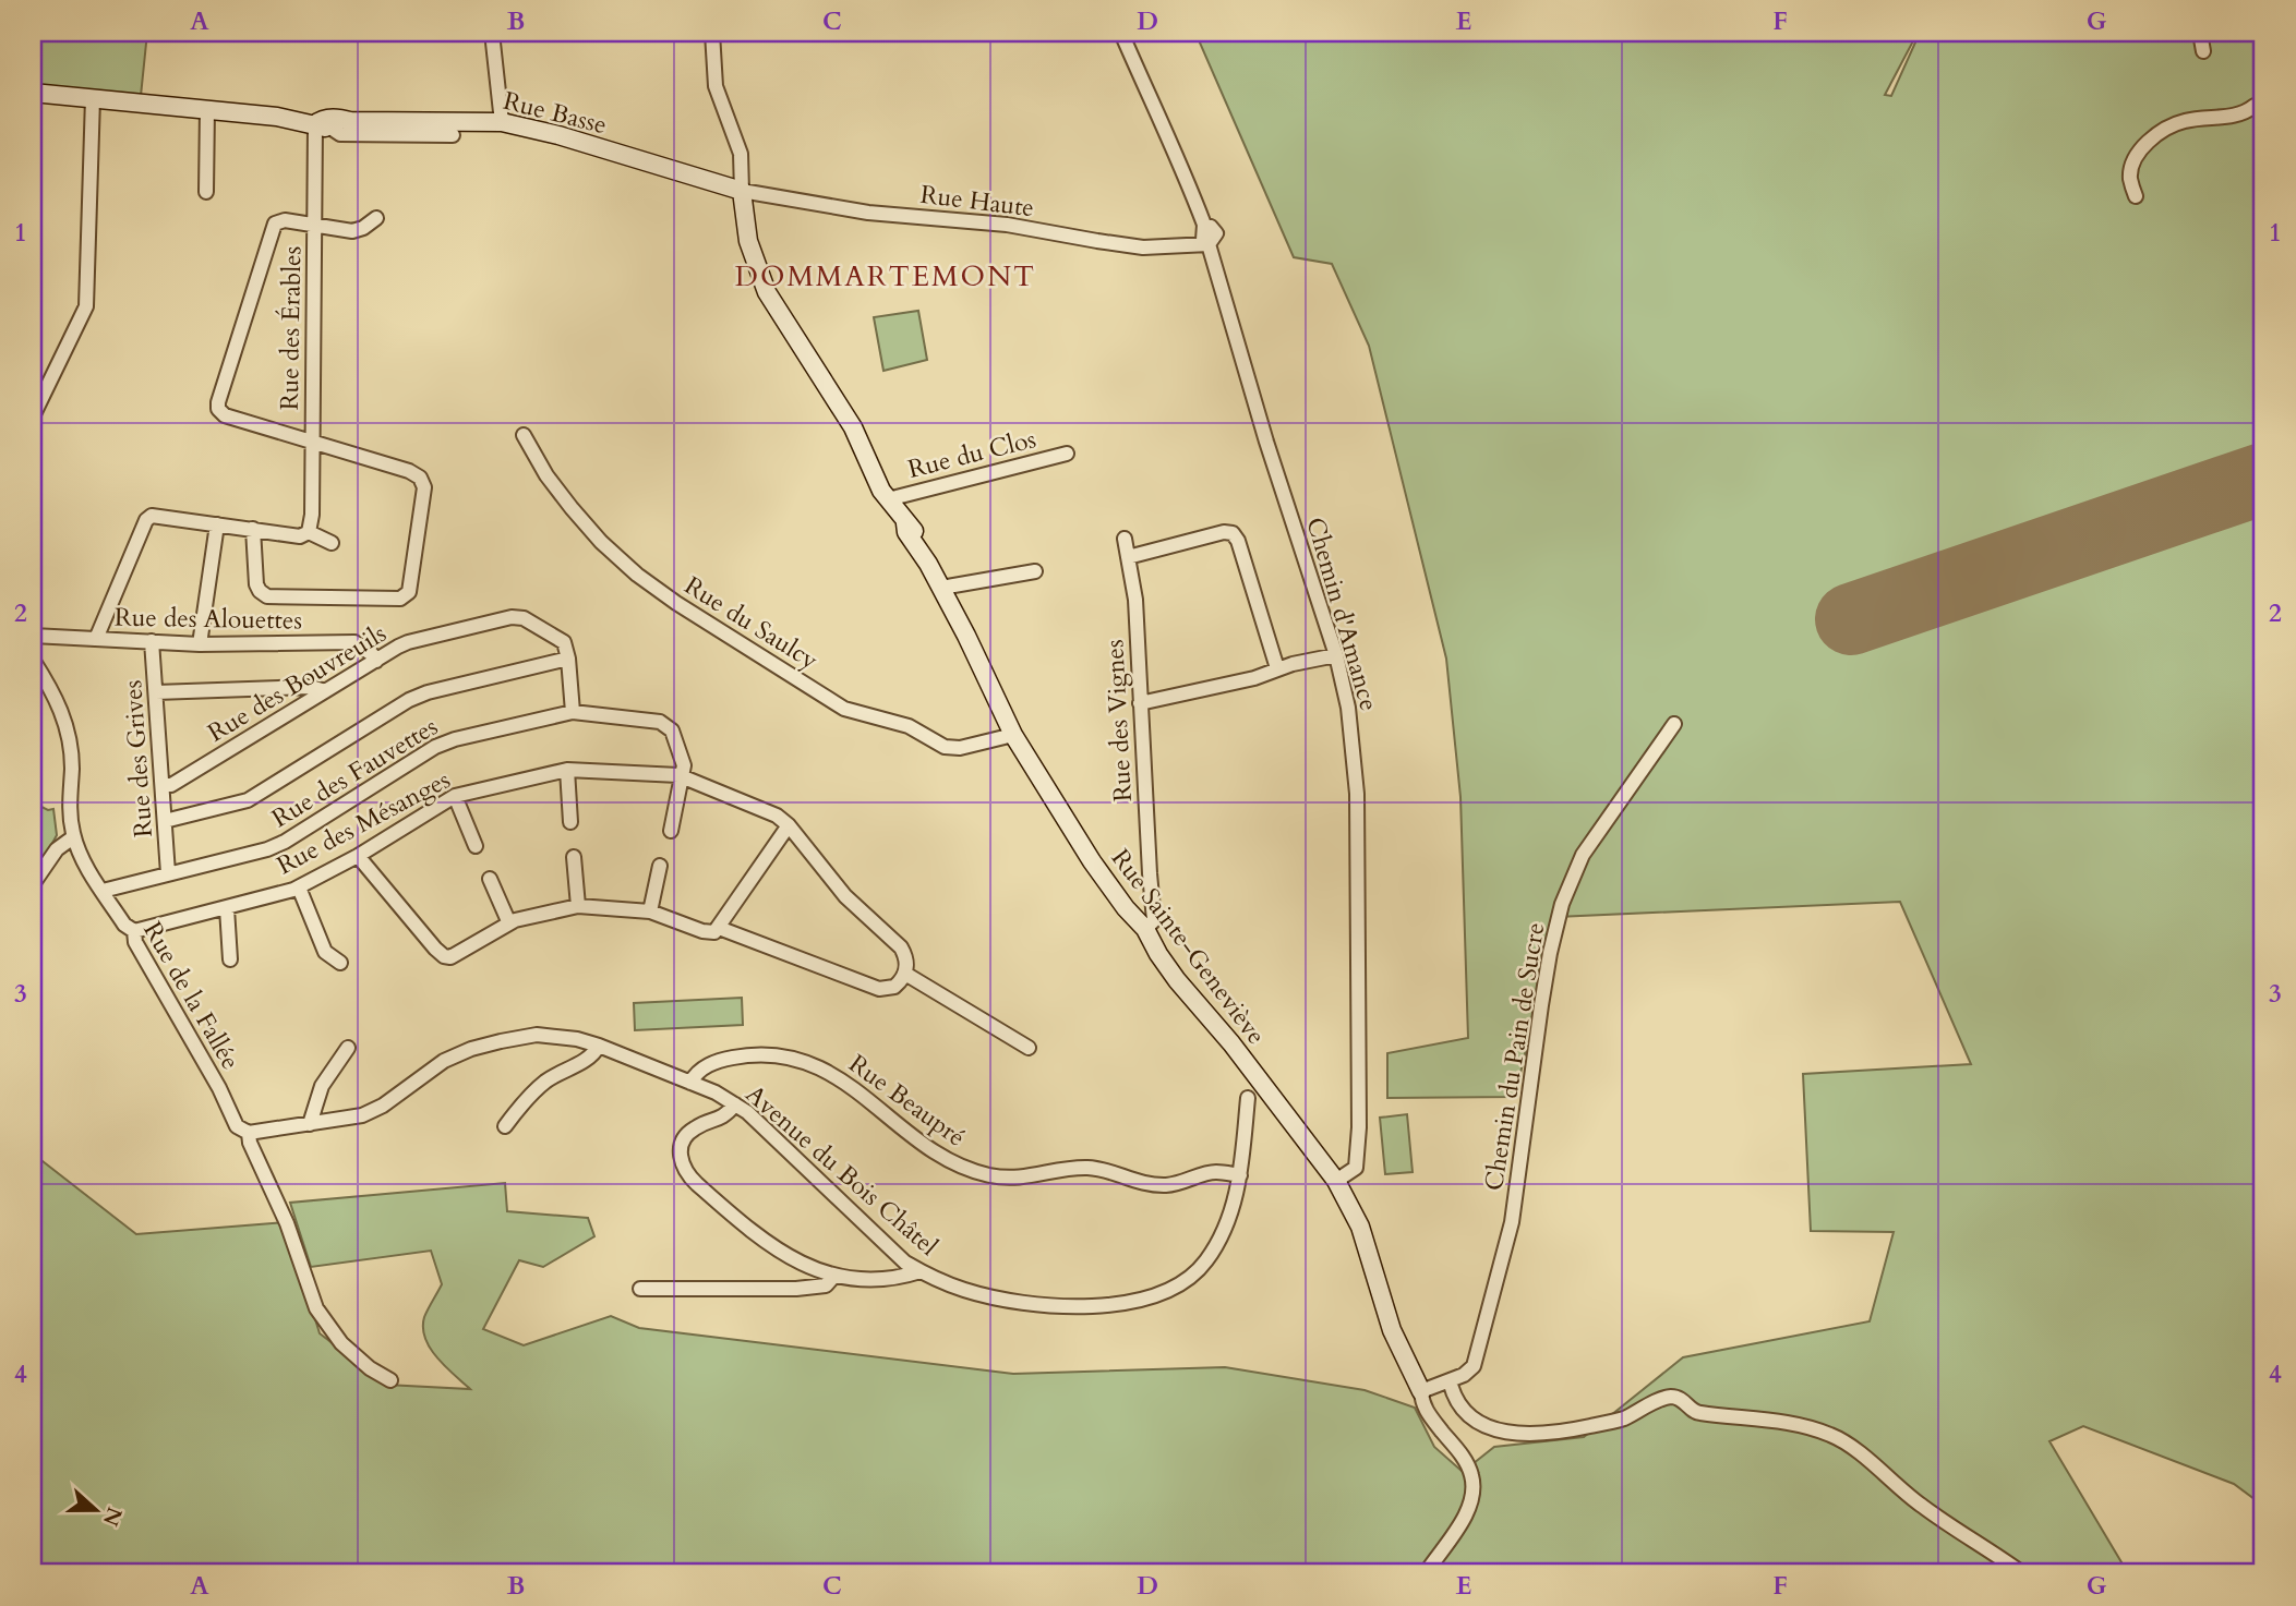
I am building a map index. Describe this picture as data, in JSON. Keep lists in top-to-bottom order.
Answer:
{
  "streets": {
    "street": [
      "Rue Basse",
      "Rue Haute",
      "Rue des Érables",
      "Rue du Clos",
      "Chemin d'Amance",
      "Rue des Alouettes",
      "Rue du Saulcy",
      "Rue des Bouvreuils",
      "Rue des Vignes",
      "Rue des Grives",
      "Rue des Fauvettes",
      "Rue des Mésanges",
      "Rue Sainte-Geneviève",
      "Rue de la Fallée",
      "Chemin du Pain de Sucre",
      "Rue Beaupré",
      "Avenue du Bois Châtel"
    ]
  },
  "crossings": [
    ["Rue Basse", "Rue Haute"],
    ["Rue Basse", "Rue des Érables"],
    ["Rue Basse", "Rue Sainte-Geneviève"],
    ["Rue Haute", "Chemin d'Amance"],
    ["Rue Haute", "Rue Sainte-Geneviève"],
    ["Rue du Clos", "Rue Sainte-Geneviève"],
    ["Chemin d'Amance", "Rue Sainte-Geneviève"],
    ["Rue des Alouettes", "Rue des Bouvreuils"],
    ["Rue des Alouettes", "Rue des Grives"],
    ["Rue du Saulcy", "Rue Sainte-Geneviève"],
    ["Rue des Bouvreuils", "Rue des Grives"],
    ["Rue des Vignes", "Rue Sainte-Geneviève"],
    ["Rue des Grives", "Rue des Fauvettes"],
    ["Rue des Fauvettes", "Rue des Mésanges"],
    ["Rue des Fauvettes", "Rue de la Fallée"],
    ["Rue des Mésanges", "Rue de la Fallée"],
    ["Rue Sainte-Geneviève", "Chemin du Pain de Sucre"],
    ["Rue de la Fallée", "Avenue du Bois Châtel"],
    ["Rue Beaupré", "Avenue du Bois Châtel"]
  ],
  "districts": ["DOMMARTEMONT"],
  "north": "right",
  "grid": {
    "columns": [
      "A",
      "B",
      "C",
      "D",
      "E",
      "F",
      "G"
    ],
    "rows": [
      "1",
      "2",
      "3",
      "4"
    ]
  }
}
